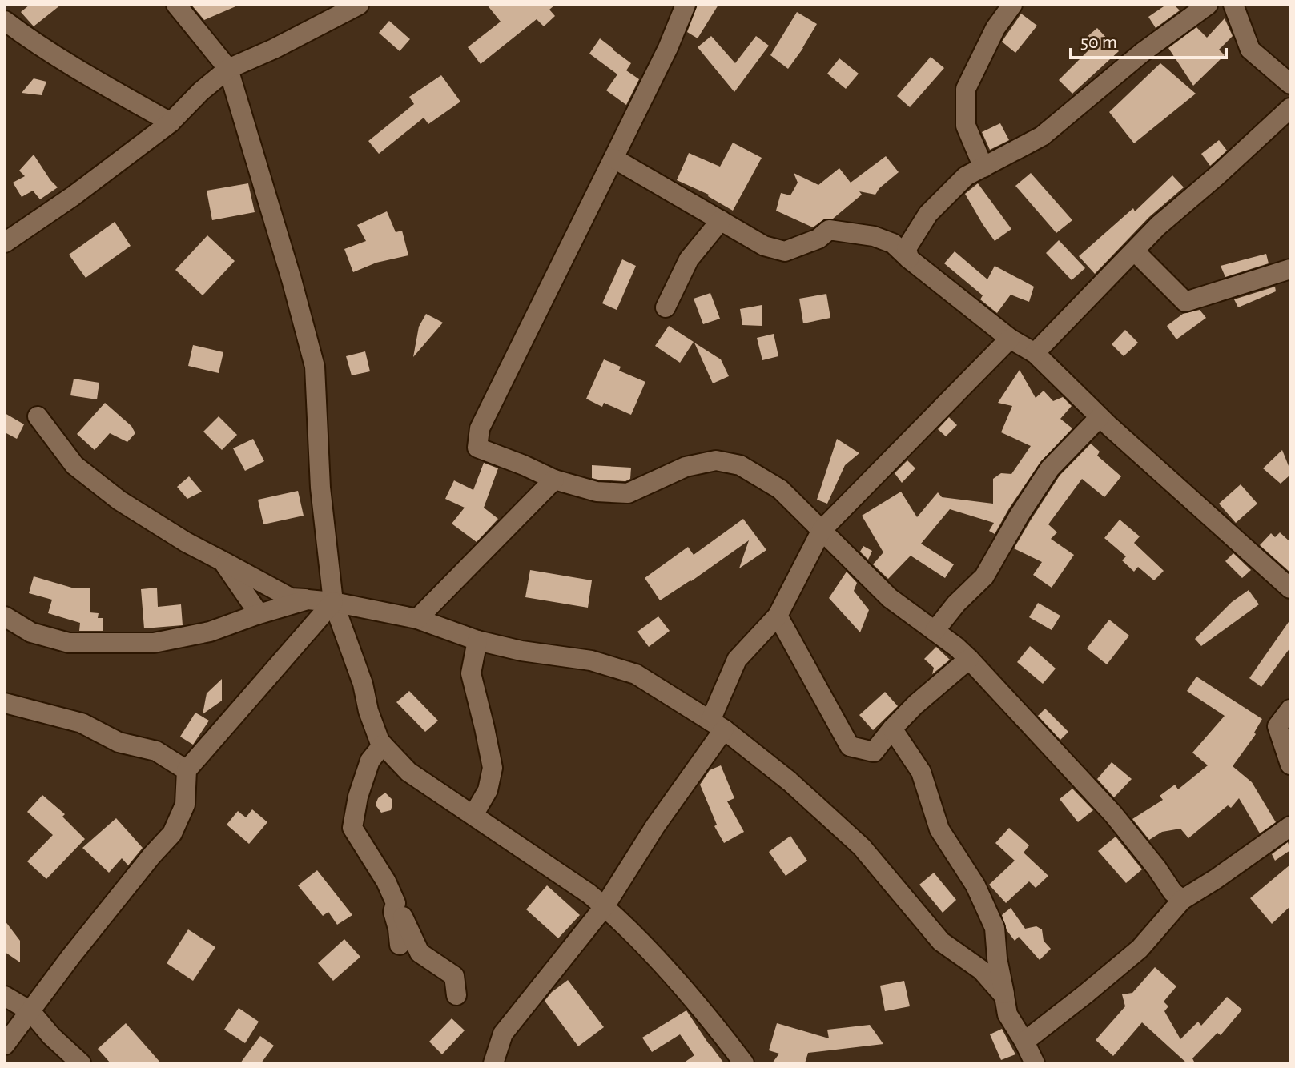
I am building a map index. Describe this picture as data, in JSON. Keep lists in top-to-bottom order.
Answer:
{
  "scale_bar": "50 m"
}
